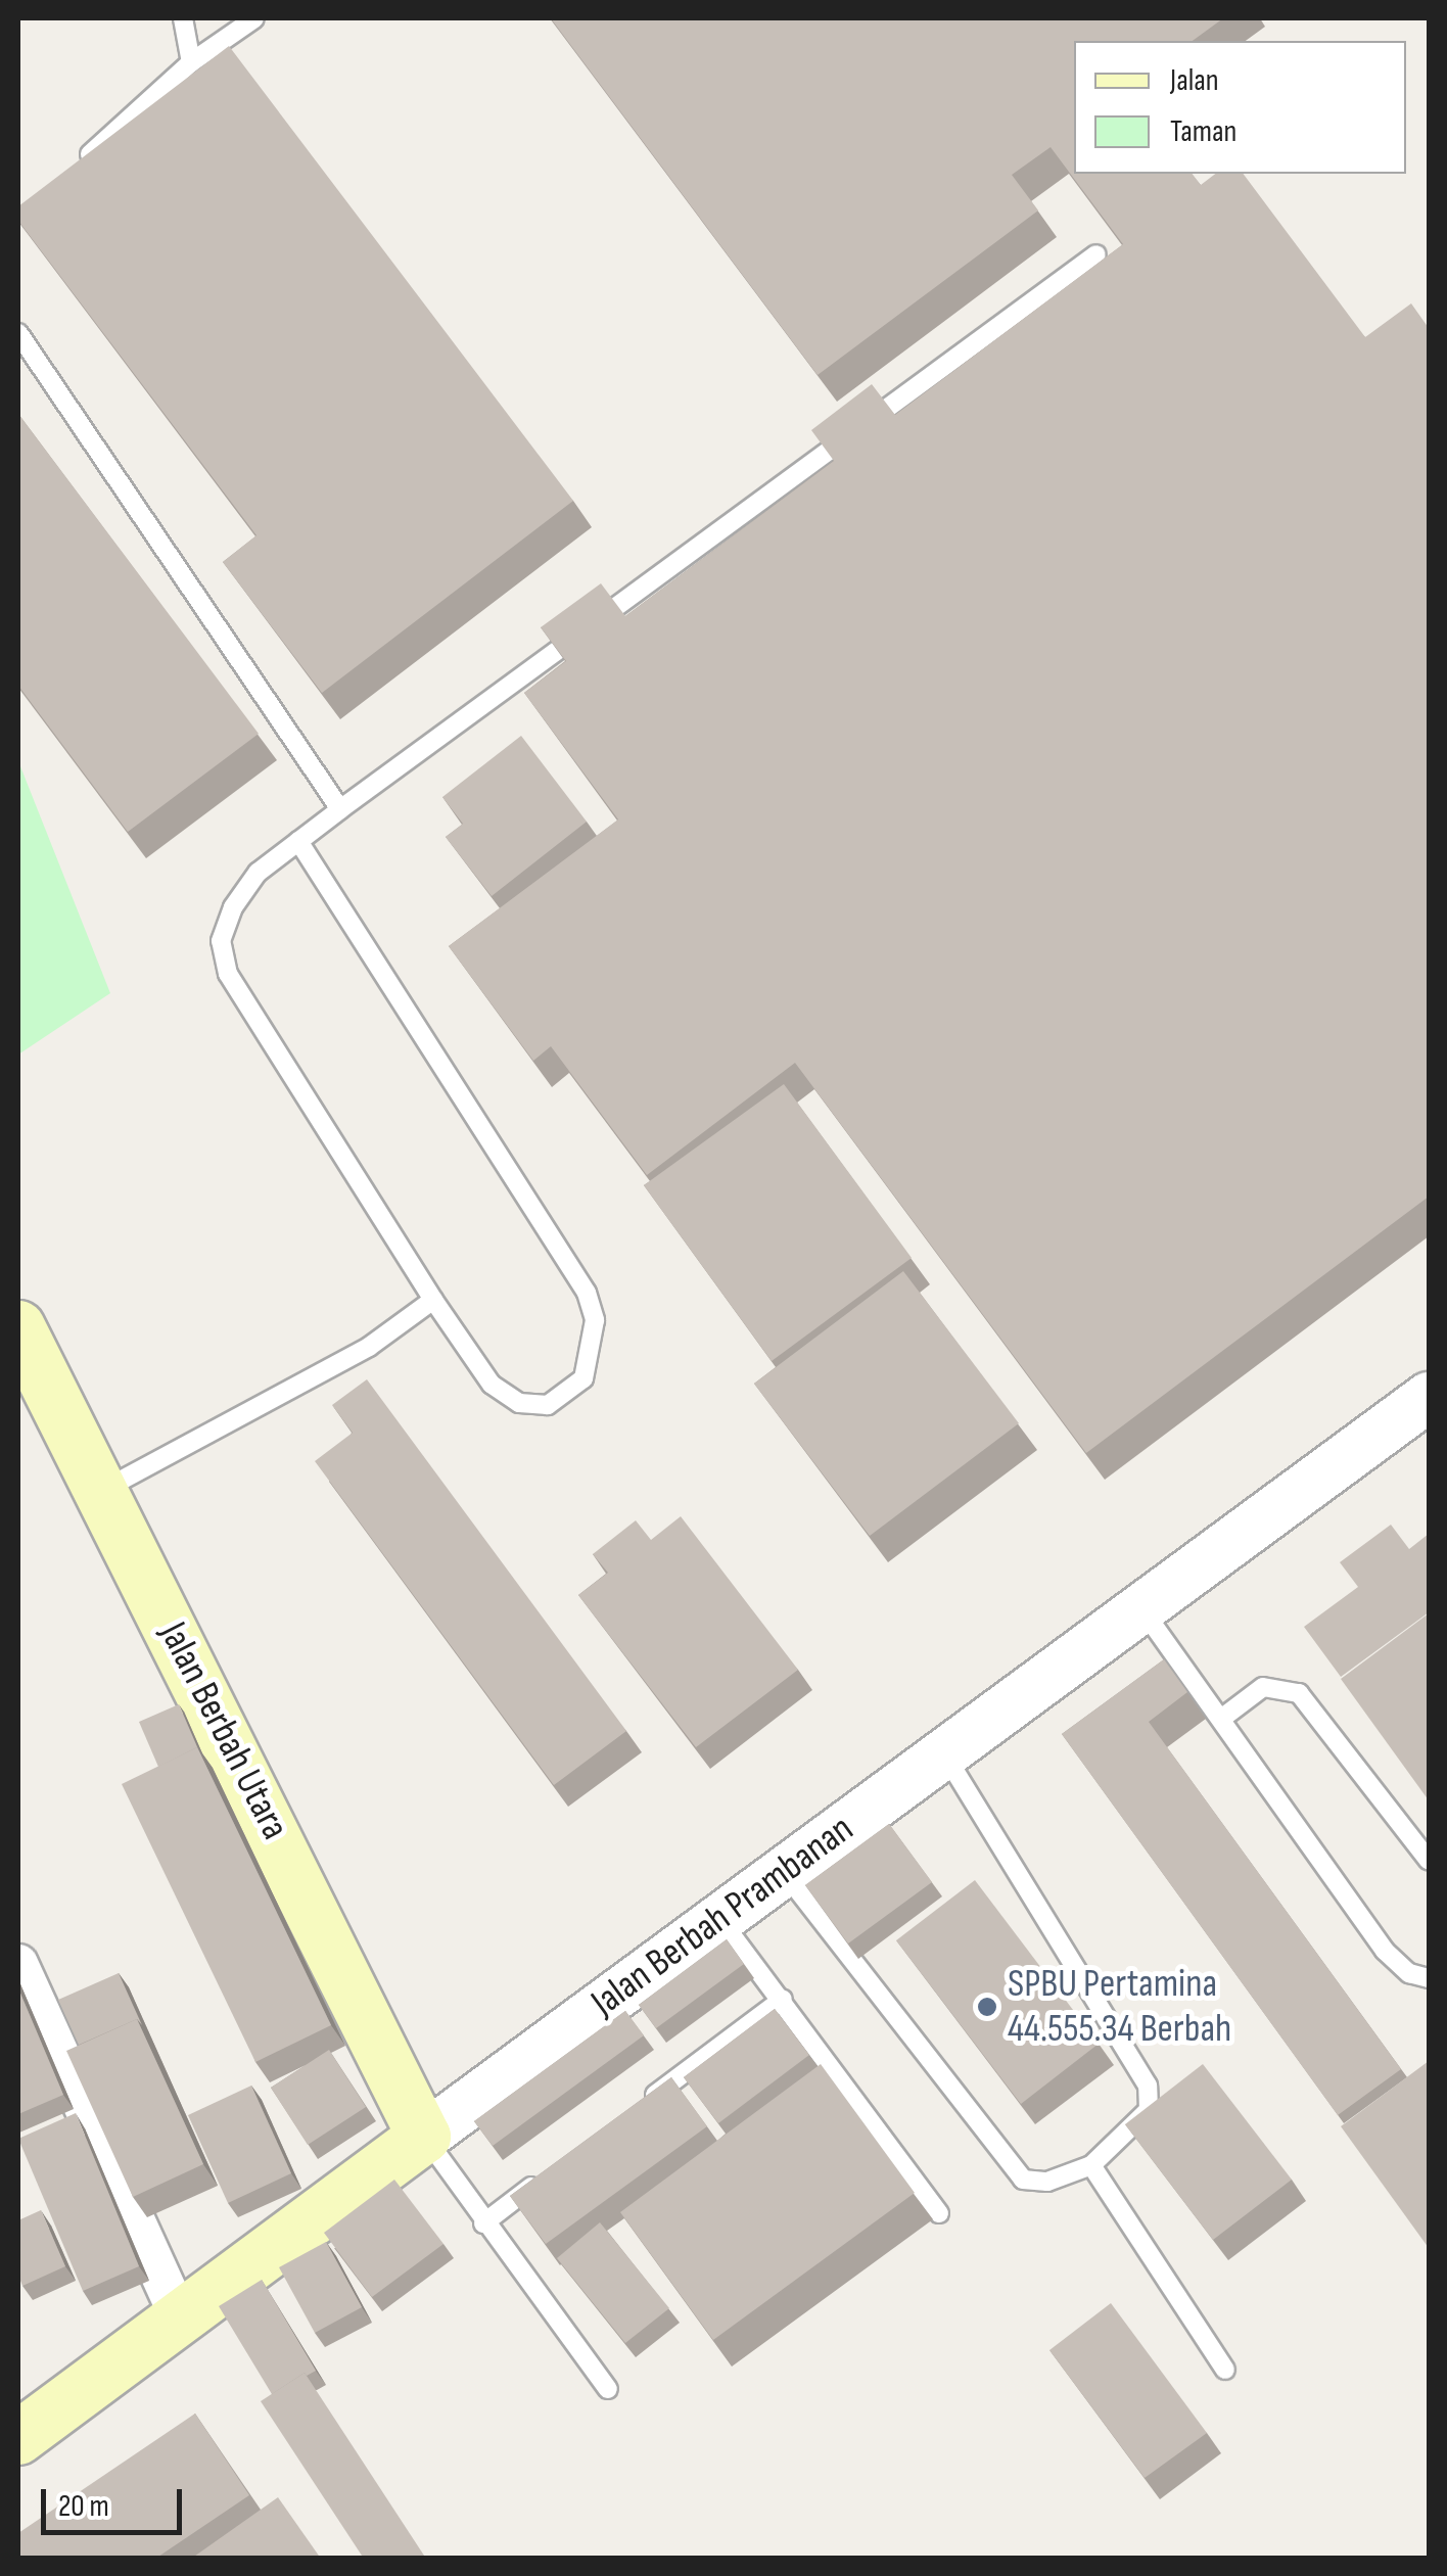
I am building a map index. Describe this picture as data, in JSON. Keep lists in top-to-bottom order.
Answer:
{
  "streets": {
    "main road": ["Jalan Berbah Utara", "Jalan Berbah Prambanan"]
  },
  "crossings": [
    ["Jalan Berbah Utara", "Jalan Berbah Prambanan"]
  ],
  "places": ["SPBU Pertamina 44.555.34 Berbah"],
  "legend": ["Jalan", "Taman"],
  "scale_bar": "20 m"
}
